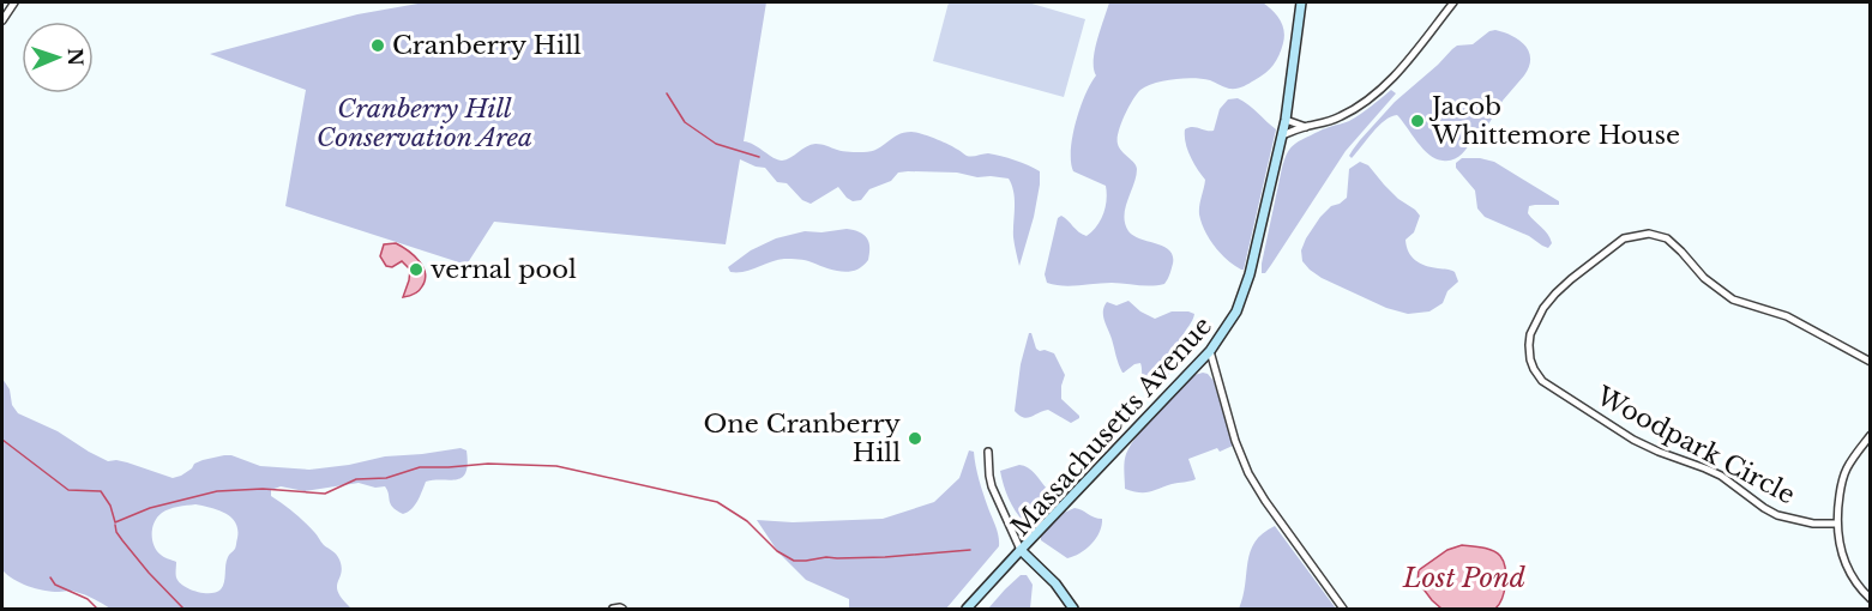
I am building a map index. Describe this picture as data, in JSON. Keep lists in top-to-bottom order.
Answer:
{
  "streets": {
    "main road": ["Massachusetts Avenue"],
    "street": ["Woodpark Circle"]
  },
  "water": ["Lost Pond"],
  "parks": ["Cranberry Hill Conservation Area"],
  "places": [
    "Cranberry Hill",
    "Jacob Whittemore House",
    "vernal pool",
    "One Cranberry Hill"
  ],
  "north": "right"
}
